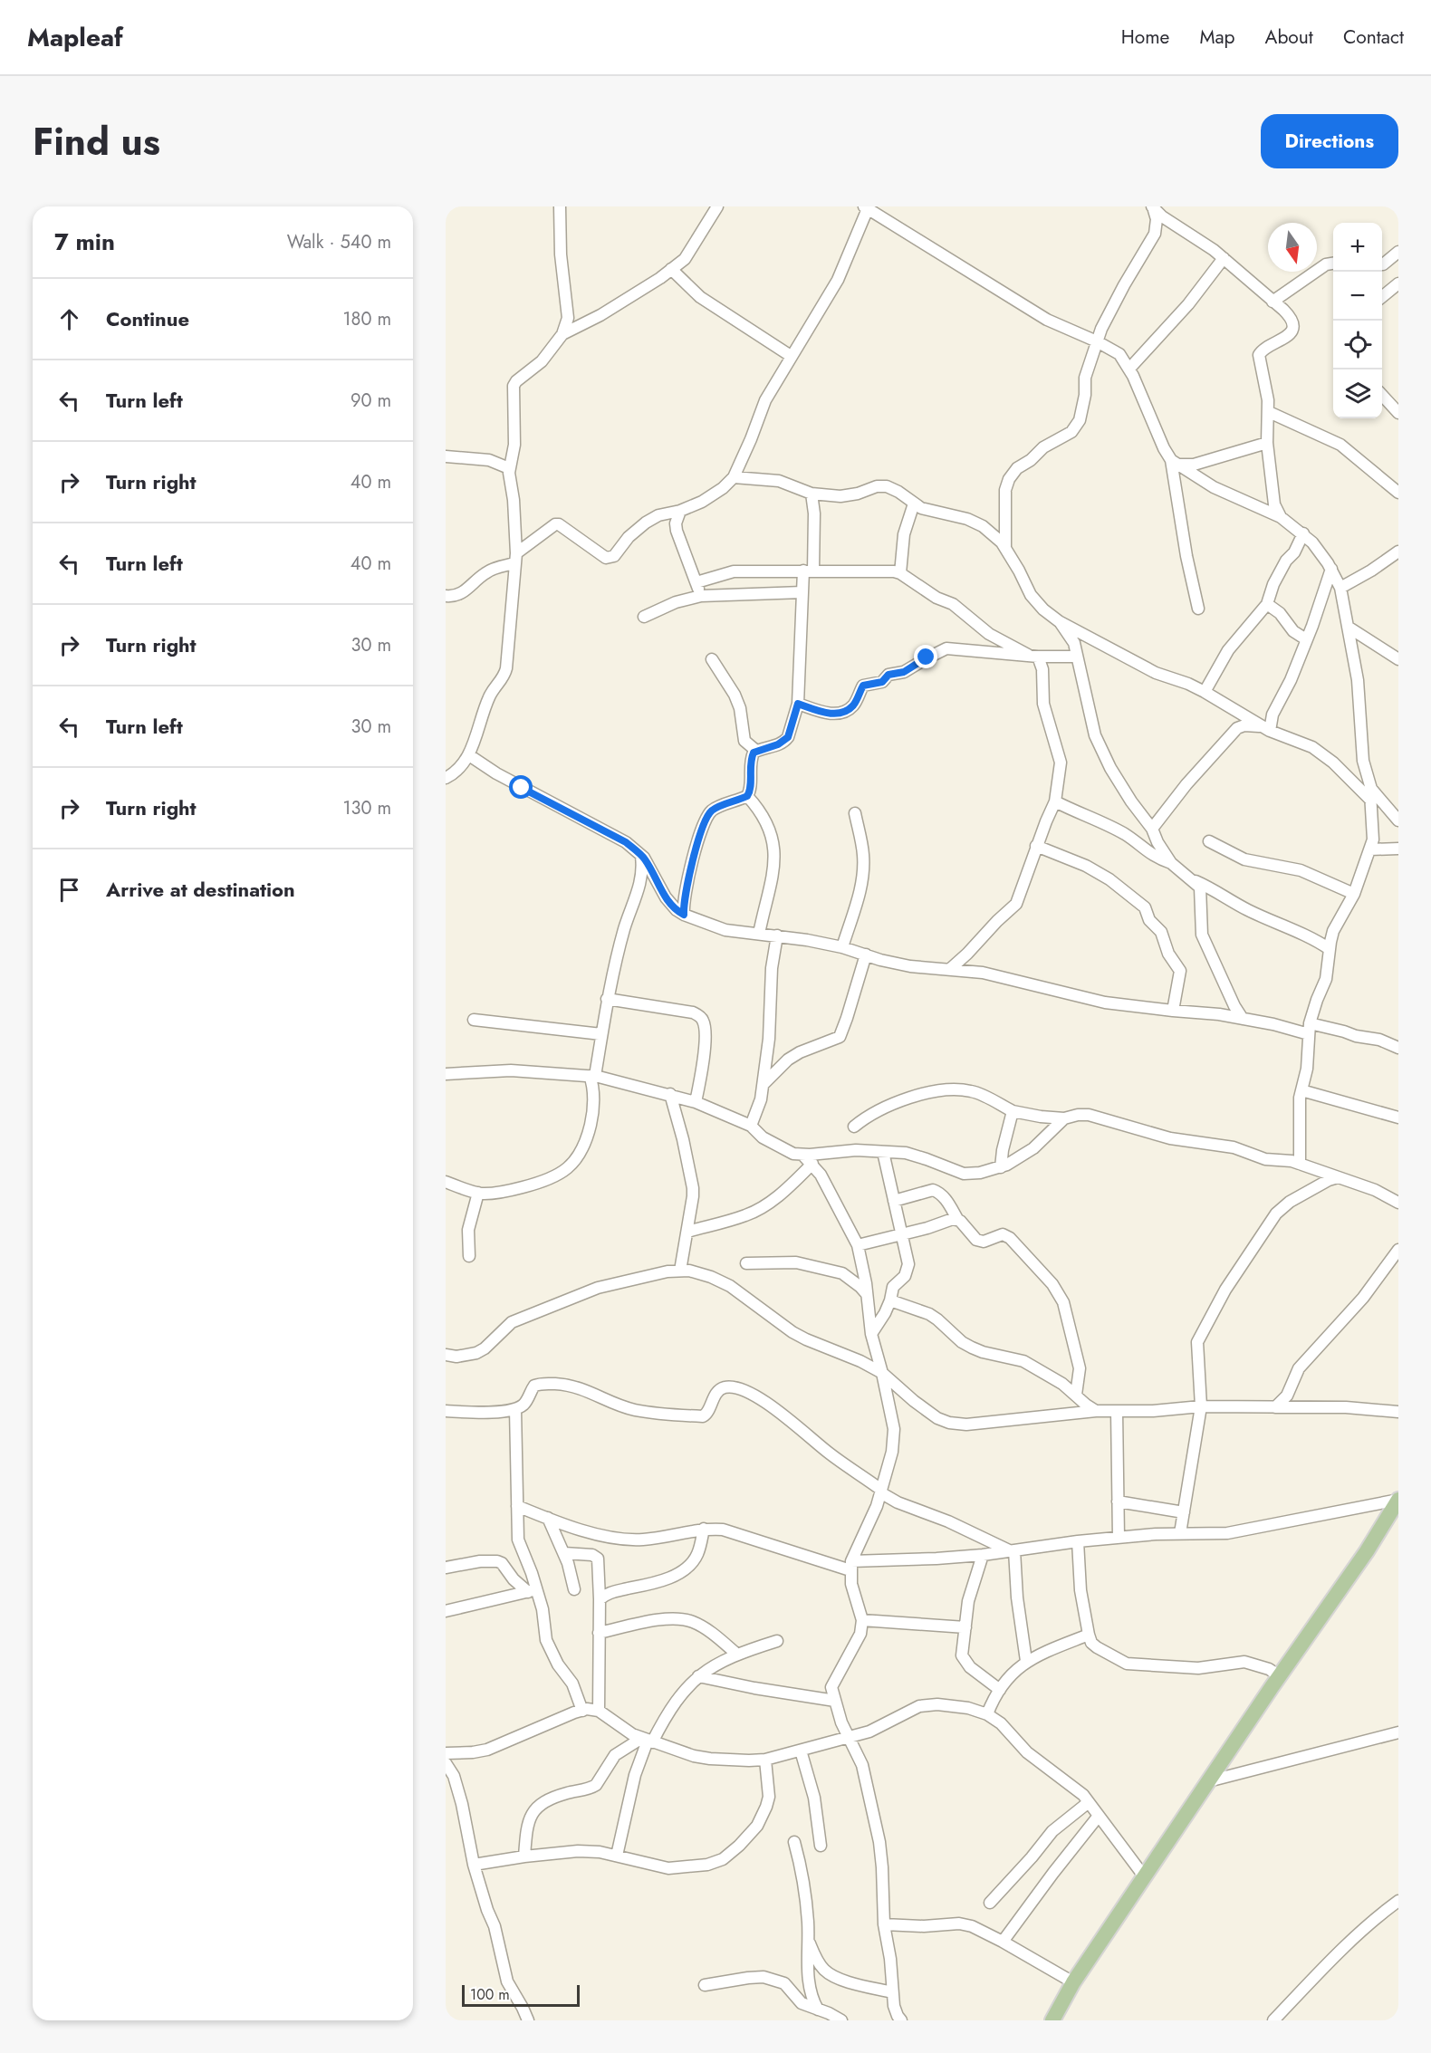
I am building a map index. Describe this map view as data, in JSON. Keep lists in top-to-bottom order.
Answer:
{
  "scale_bar": "100 m",
  "north": "bottom",
  "page": {
    "header": "Mapleaf",
    "nav": [
      "Home",
      "Map",
      "About",
      "Contact"
    ],
    "title": "Find us",
    "buttons": "Directions",
    "heading": ["7 min", "Walk · 540 m"],
    "map_buttons": ["+", "−"],
    "list": [
      ["Continue", "180 m"],
      ["Turn left", "90 m"],
      ["Turn right", "40 m"],
      ["Turn left", "40 m"],
      ["Turn right", "30 m"],
      ["Turn left", "30 m"],
      ["Turn right", "130 m"],
      "Arrive at destination"
    ],
    "scale": "100 m"
  }
}
